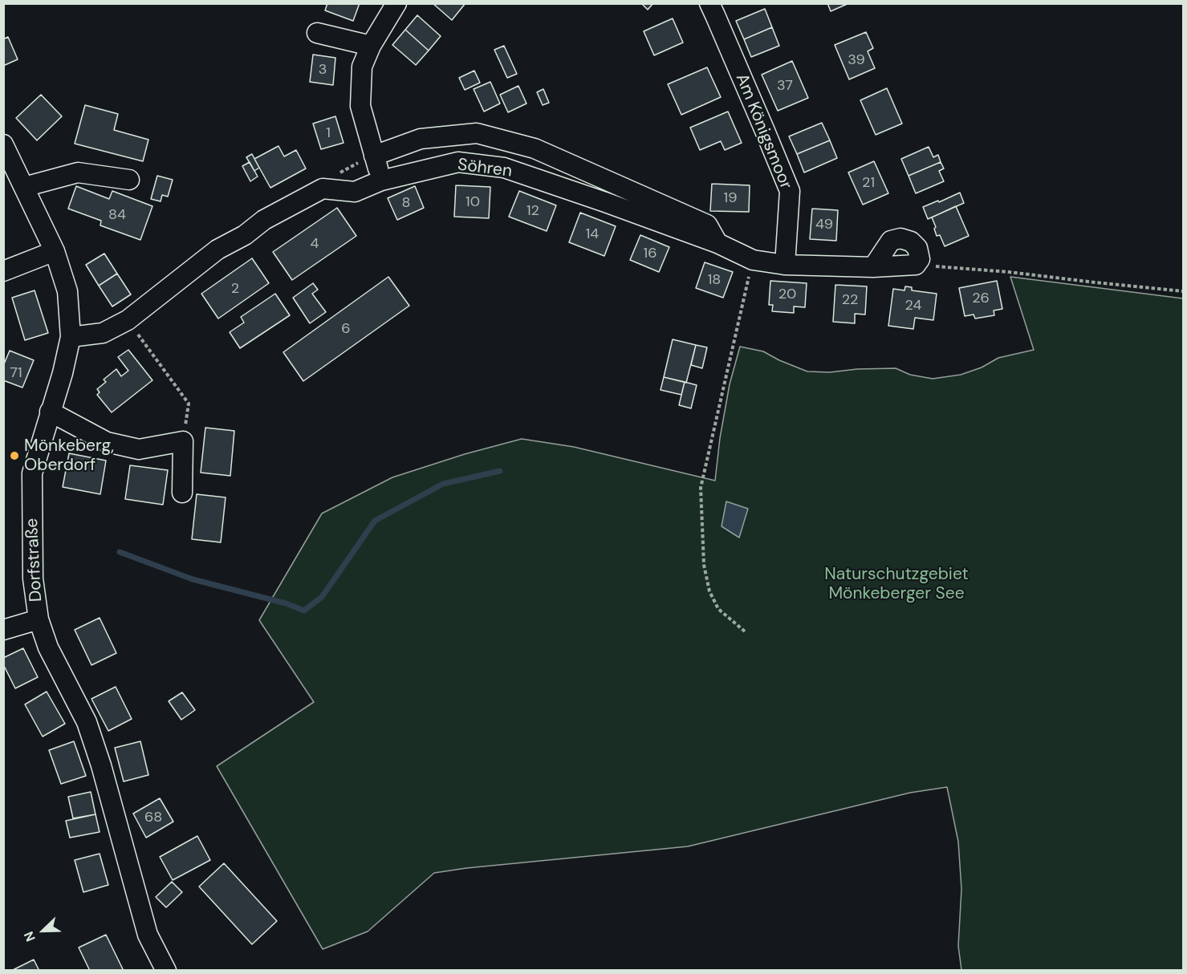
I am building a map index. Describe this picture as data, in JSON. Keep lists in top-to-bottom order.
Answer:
{
  "streets": {
    "street": ["Am Königsmoor", "Söhren", "Dorfstraße"]
  },
  "crossings": [
    ["Am Königsmoor", "Söhren"]
  ],
  "parks": ["Naturschutzgebiet Mönkeberger See"],
  "places": ["Mönkeberg, Oberdorf"],
  "house_numbers": [
    "39",
    "3",
    "37",
    "1",
    "21",
    "19",
    "10",
    "8",
    "12",
    "84",
    "49",
    "14",
    "4",
    "16",
    "18",
    "2",
    "20",
    "26",
    "22",
    "24",
    "6",
    "71",
    "68"
  ],
  "north": "bottom left"
}
